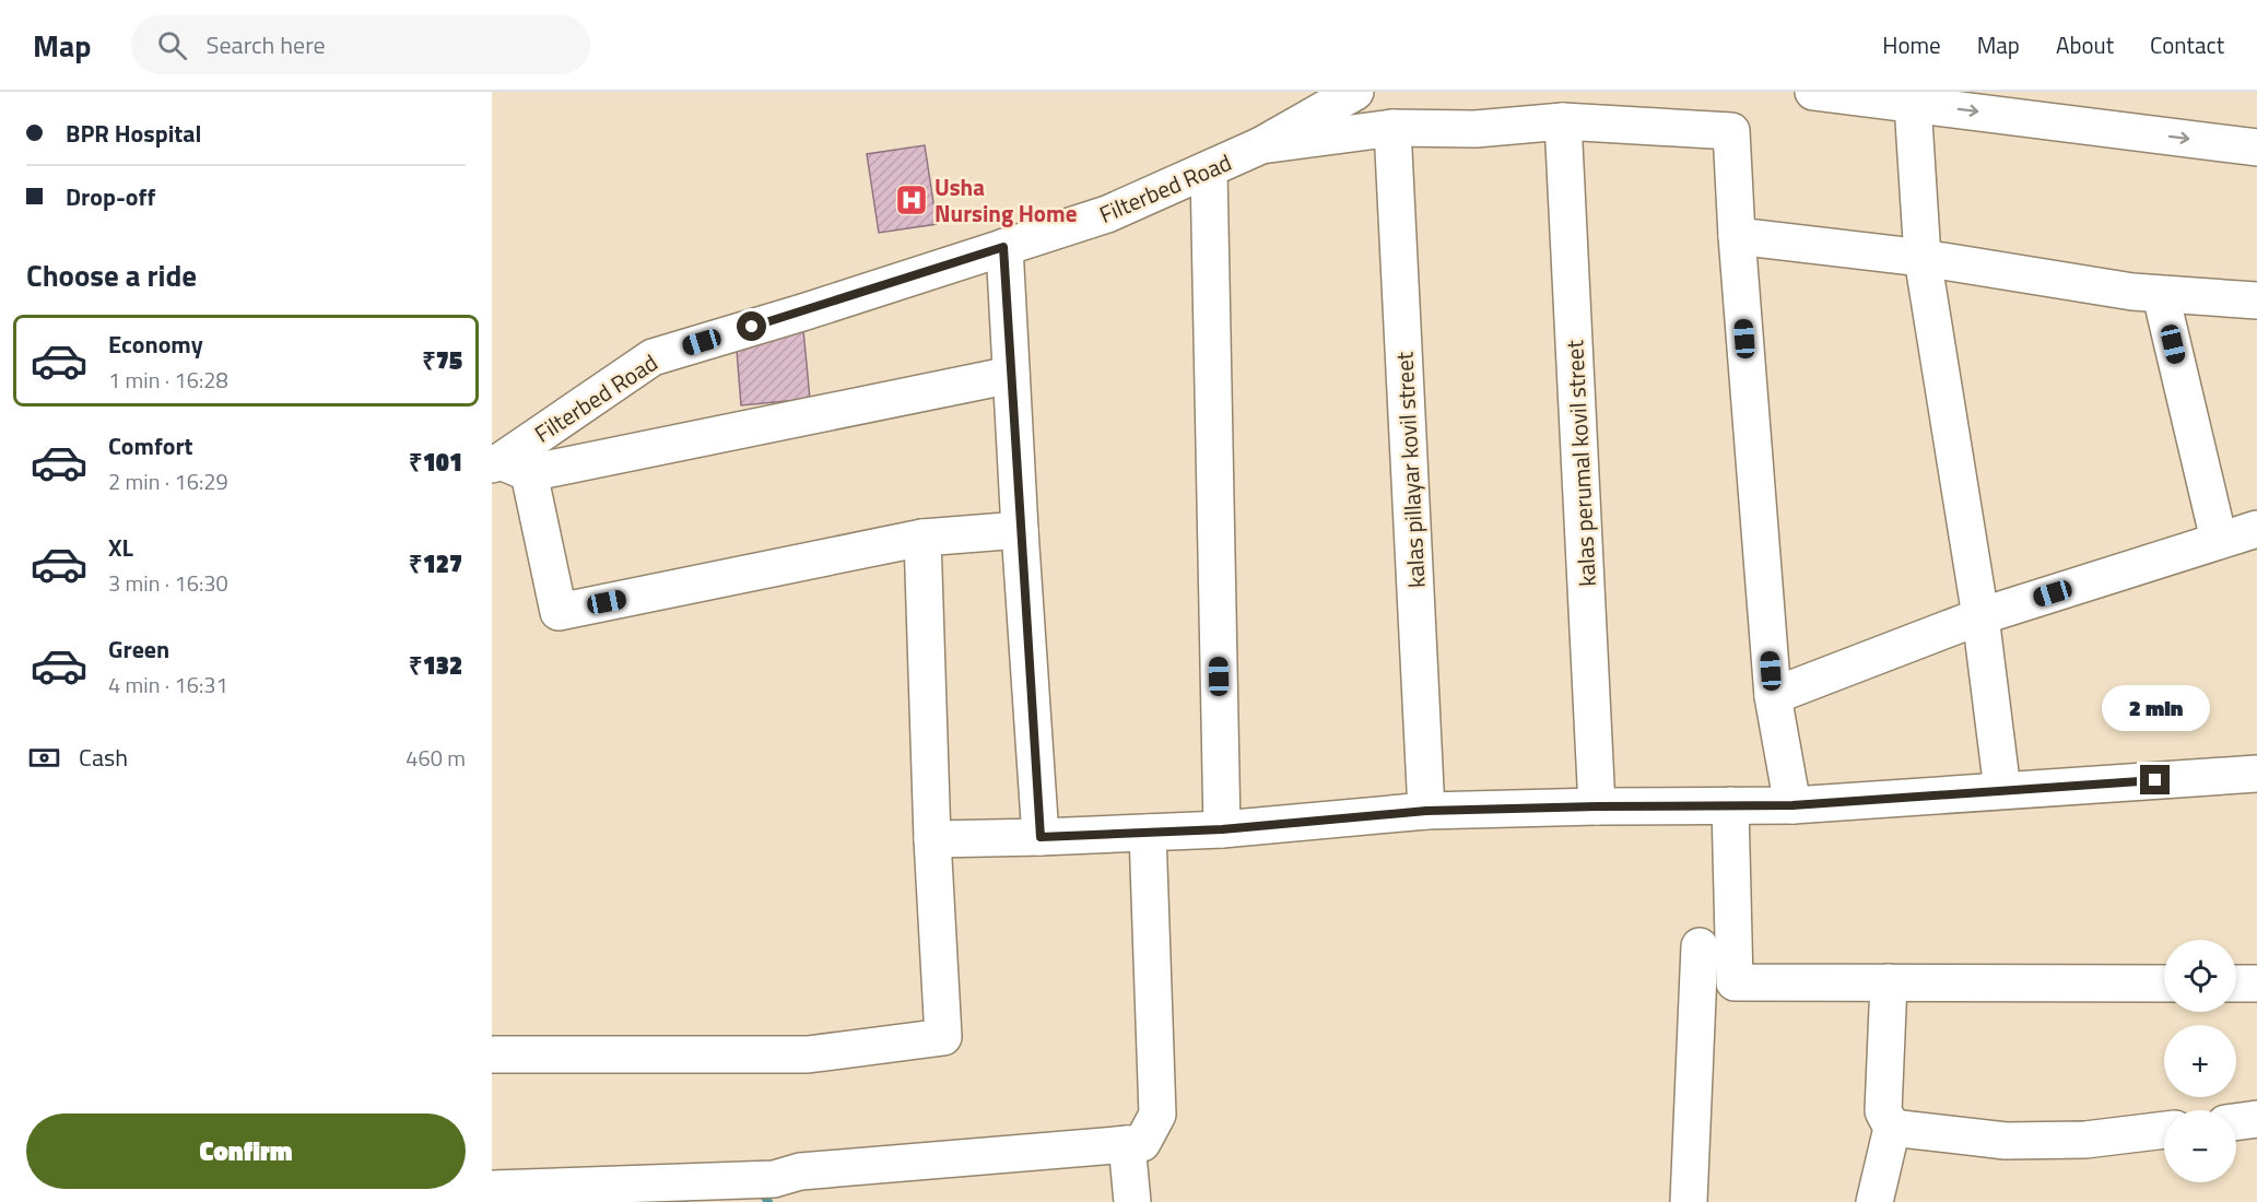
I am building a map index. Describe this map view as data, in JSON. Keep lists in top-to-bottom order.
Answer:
{
  "streets": {
    "street": ["Filterbed Road", "kalas perumal kovil street", "kalas pillayar kovil street"]
  },
  "places": {
    "hospital": ["Usha Nursing Home"]
  },
  "page": {
    "header": "Map",
    "search": "Search here",
    "nav": [
      "Home",
      "Map",
      "About",
      "Contact"
    ],
    "banner": ["BPR Hospital", "Drop-off"],
    "heading": "Choose a ride",
    "list": [
      {
        "name": "Economy",
        "note": "1 min · 16:28",
        "value": "₹75"
      },
      {
        "name": "Comfort",
        "note": "2 min · 16:29",
        "value": "₹101"
      },
      {
        "name": "XL",
        "note": "3 min · 16:30",
        "value": "₹127"
      },
      {
        "name": "Green",
        "note": "4 min · 16:31",
        "value": "₹132"
      }
    ],
    "bubble": "2 min",
    "pay": ["Cash", "460 m"],
    "map_buttons": ["+", "−"],
    "buttons": "Confirm"
  }
}
